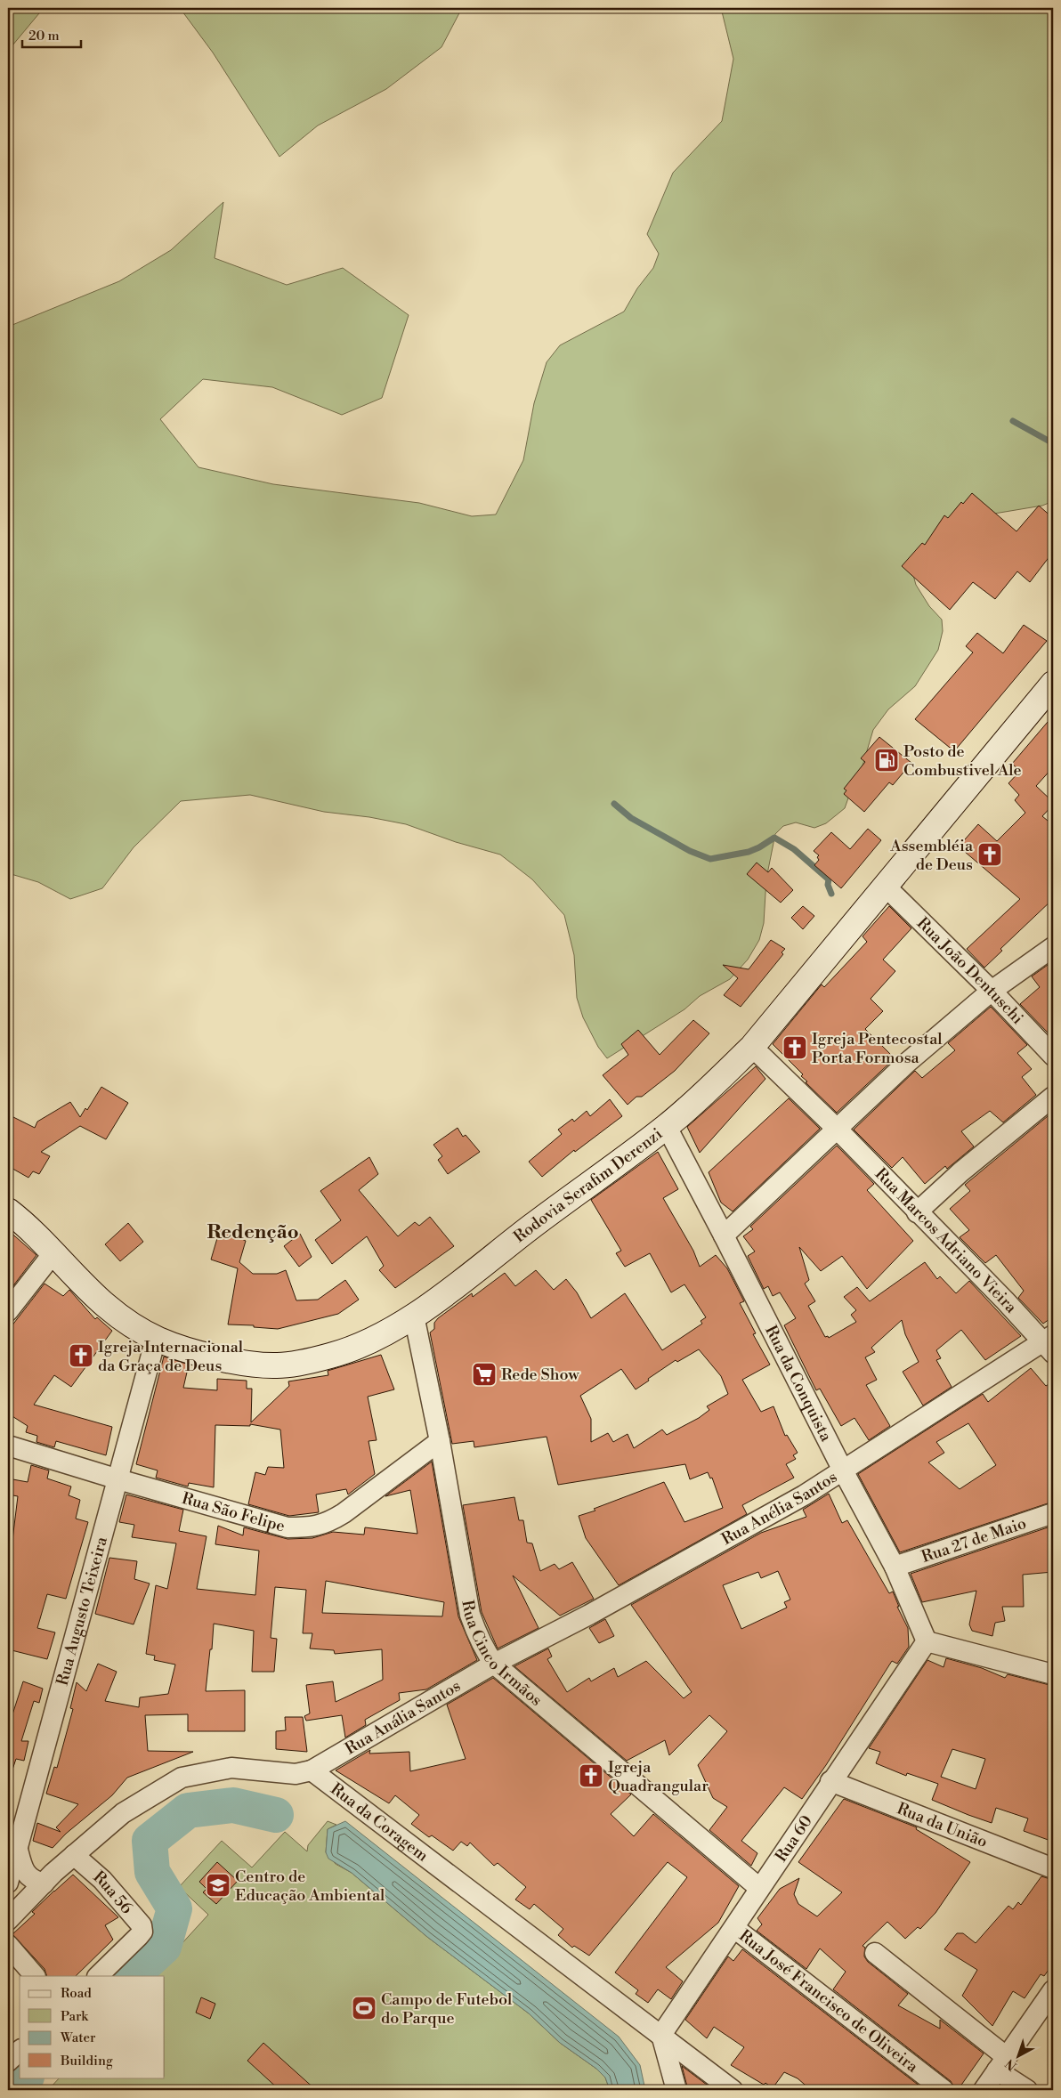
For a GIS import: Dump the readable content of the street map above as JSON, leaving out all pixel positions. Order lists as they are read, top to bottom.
{
  "streets": {
    "main road": ["Rodovia Serafim Derenzi"],
    "street": [
      "Rua João Dentuschi",
      "Rua Marcos Adriano Vieira",
      "Rua da Conquista",
      "Rua Anélia Santos",
      "Rua São Felipe",
      "Rua 27 de Maio",
      "Rua Augusto Teixeira",
      "Rua Cinco Irmãos",
      "Rua Anália Santos",
      "Rua da Coragem",
      "Rua da União",
      "Rua 60",
      "Rua 56",
      "Rua José Francisco de Oliveira"
    ]
  },
  "crossings": [
    ["Rua João Dentuschi", "Rodovia Serafim Derenzi"],
    ["Rodovia Serafim Derenzi", "Rua Marcos Adriano Vieira"],
    ["Rodovia Serafim Derenzi", "Rua da Conquista"],
    ["Rodovia Serafim Derenzi", "Rua Augusto Teixeira"],
    ["Rodovia Serafim Derenzi", "Rua Cinco Irmãos"],
    ["Rua Marcos Adriano Vieira", "Rua Anélia Santos"],
    ["Rua da Conquista", "Rua Anélia Santos"],
    ["Rua da Conquista", "Rua 27 de Maio"],
    ["Rua da Conquista", "Rua 60"],
    ["Rua Anélia Santos", "Rua Cinco Irmãos"],
    ["Rua Anélia Santos", "Rua Anália Santos"],
    ["Rua São Felipe", "Rua Augusto Teixeira"],
    ["Rua São Felipe", "Rua Cinco Irmãos"],
    ["Rua Cinco Irmãos", "Rua Anália Santos"],
    ["Rua Cinco Irmãos", "Rua 60"],
    ["Rua Anália Santos", "Rua da Coragem"],
    ["Rua da Coragem", "Rua 60"],
    ["Rua da União", "Rua 60"],
    ["Rua 60", "Rua José Francisco de Oliveira"]
  ],
  "districts": ["Redenção"],
  "places": {
    "fuel station": ["Posto de Combustivel Ale"],
    "church": [
      "Assembléia de Deus",
      "Igreja Pentecostal Porta Formosa",
      "Igreja Internacional da Graça de Deus",
      "Igreja Quadrangular"
    ],
    "supermarket": ["Rede Show"],
    "school or university": ["Centro de Educação Ambiental"],
    "sports": ["Campo de Futebol do Parque"]
  },
  "legend": [
    "Road",
    "Park",
    "Water",
    "Building"
  ],
  "scale_bar": "20 m",
  "north": "bottom left"
}
